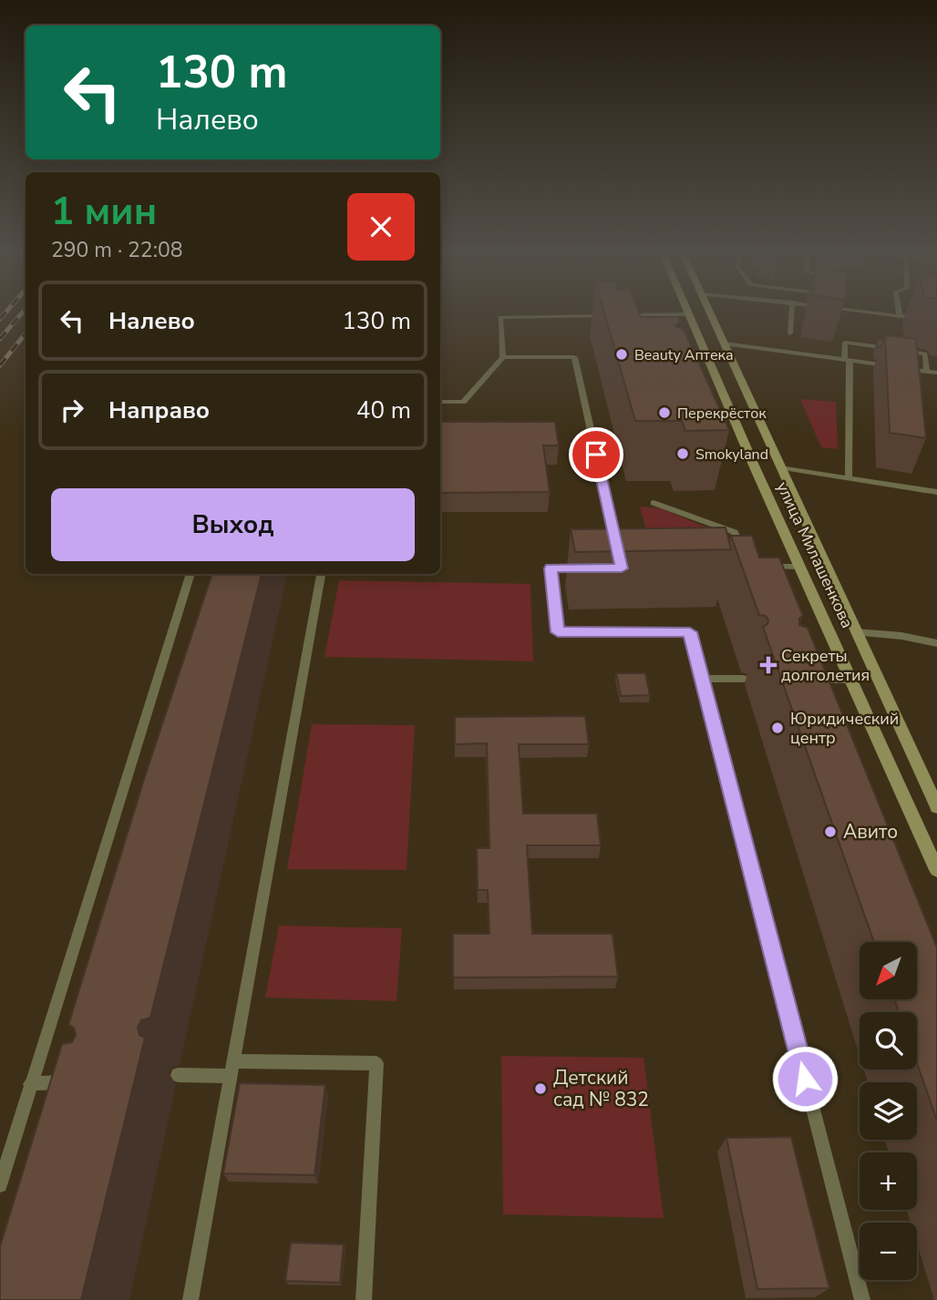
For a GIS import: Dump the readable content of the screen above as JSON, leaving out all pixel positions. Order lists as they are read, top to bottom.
{
  "streets": {
    "main road": ["улица Милашенкова"]
  },
  "places": {
    "other": [
      "Beauty Аптека",
      "Перекрёсток",
      "Smokyland",
      "Юридический центр",
      "Авито",
      "Детский сад № 832"
    ],
    "health": ["Секреты долголетия"]
  },
  "north": "bottom left",
  "page": {
    "turn": ["130 m", "Налево"],
    "heading": ["1 мин", "290 m · 22:08"],
    "list": [
      {
        "name": "Налево",
        "value": "130 m"
      },
      {
        "name": "Направо",
        "value": "40 m"
      }
    ],
    "buttons": "Выход",
    "map_buttons": ["+", "−"]
  }
}
